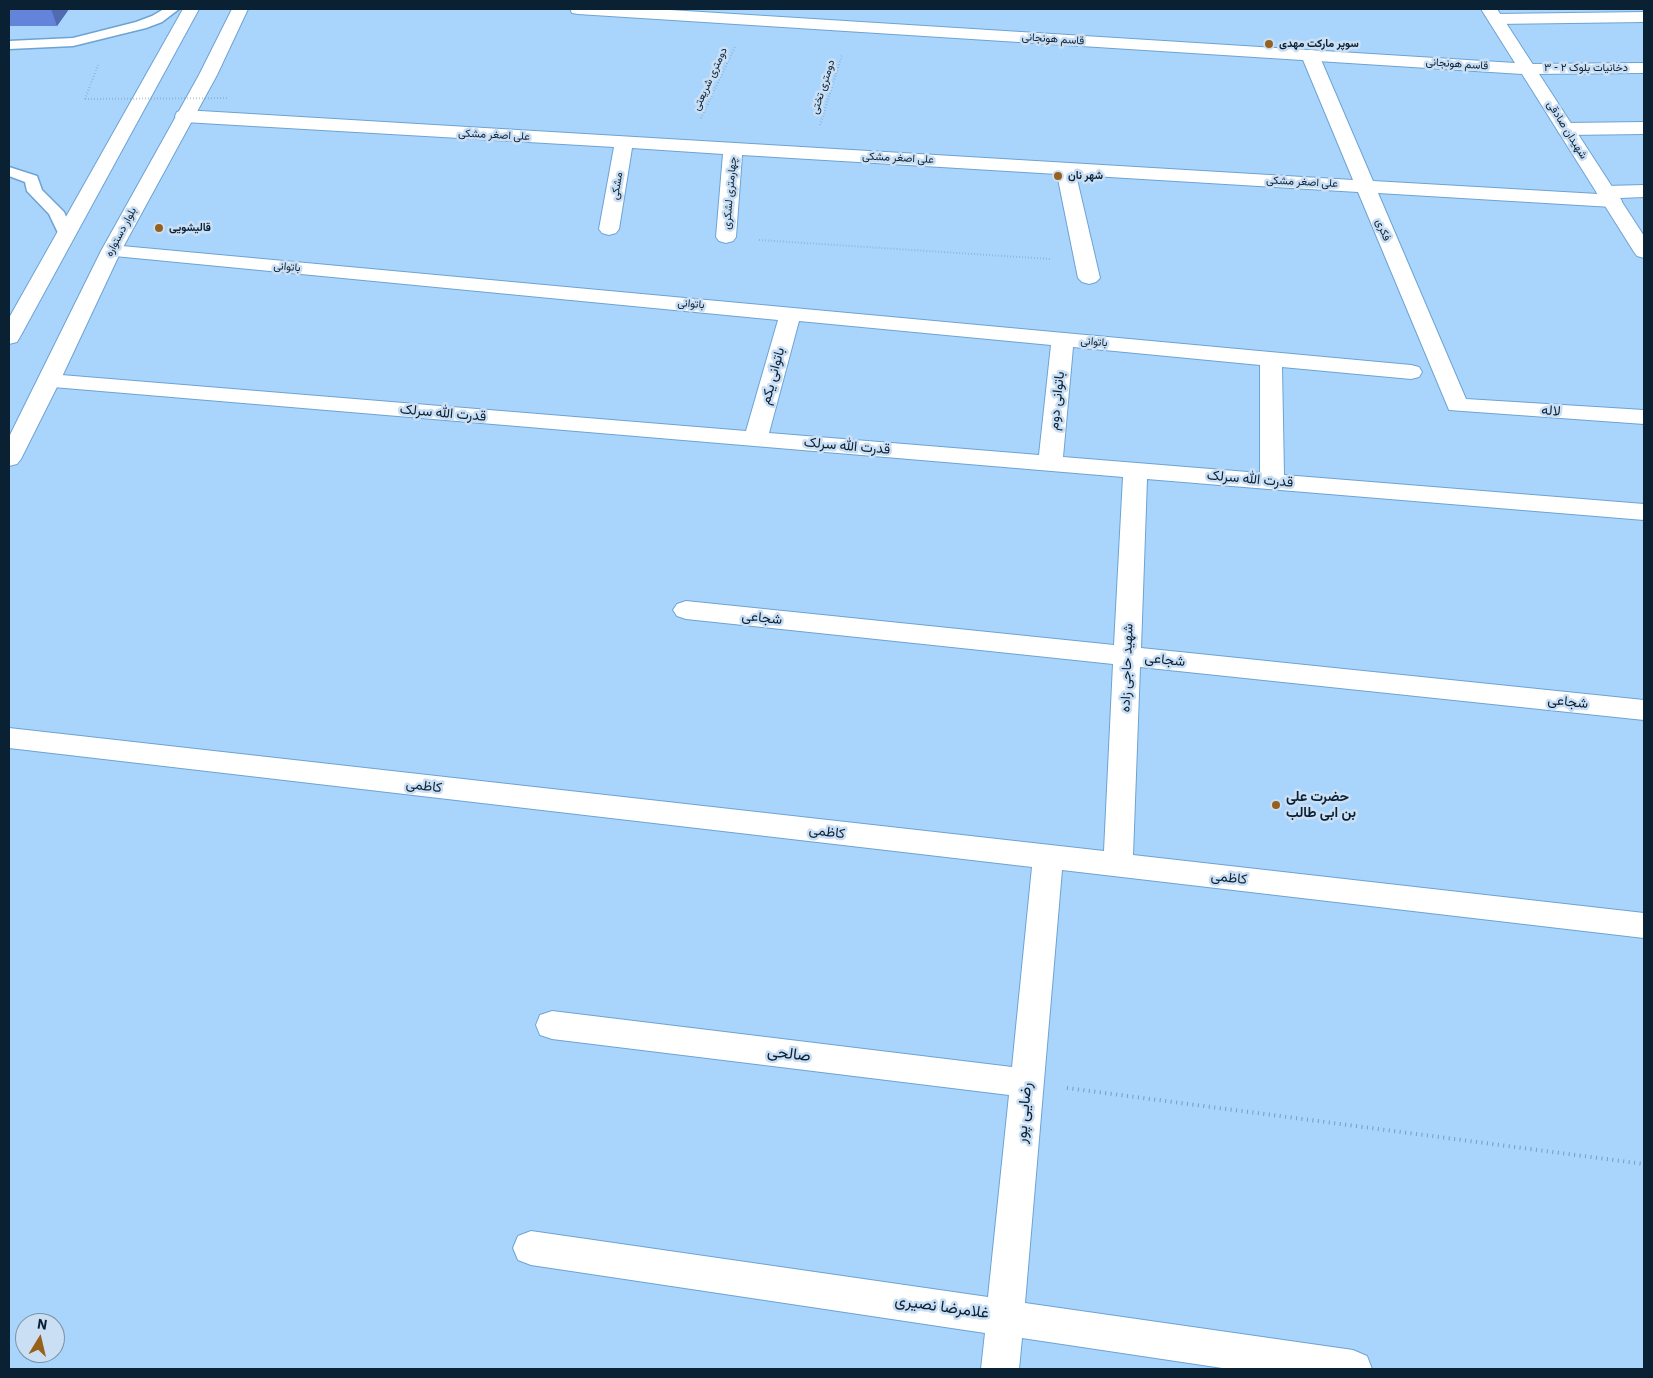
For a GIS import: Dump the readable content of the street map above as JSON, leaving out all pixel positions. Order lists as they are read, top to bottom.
{
  "streets": {
    "street": [
      "قاسم هونجانی",
      "دخانیات بلوک ۲ - ۳",
      "شهیدان صادقی",
      "علی اصغر مشکی",
      "مشکی",
      "چهارمتری لشکری",
      "فکری",
      "بلوار دستواره",
      "باتوانی",
      "باتوانی یکم",
      "باتوانی دوم",
      "لاله",
      "قدرت الله سرلک",
      "شجاعی",
      "شهید حاجی زاده",
      "کاظمی",
      "صالحی",
      "رضایی پور",
      "غلامرضا نصیری"
    ],
    "path": ["دومتری شریعتی", "دومتری تختی"]
  },
  "crossings": [
    ["قاسم هونجانی", "دخانیات بلوک ۲ - ۳"],
    ["قاسم هونجانی", "دومتری شریعتی"],
    ["قاسم هونجانی", "دومتری تختی"],
    ["قاسم هونجانی", "شهیدان صادقی"],
    ["قاسم هونجانی", "فکری"],
    ["دخانیات بلوک ۲ - ۳", "شهیدان صادقی"],
    ["دومتری شریعتی", "علی اصغر مشکی"],
    ["دومتری تختی", "علی اصغر مشکی"],
    ["شهیدان صادقی", "علی اصغر مشکی"],
    ["علی اصغر مشکی", "مشکی"],
    ["علی اصغر مشکی", "چهارمتری لشکری"],
    ["علی اصغر مشکی", "فکری"],
    ["علی اصغر مشکی", "بلوار دستواره"],
    ["فکری", "لاله"],
    ["بلوار دستواره", "باتوانی"],
    ["بلوار دستواره", "قدرت الله سرلک"],
    ["باتوانی", "باتوانی یکم"],
    ["باتوانی", "باتوانی دوم"],
    ["باتوانی یکم", "قدرت الله سرلک"],
    ["باتوانی دوم", "قدرت الله سرلک"],
    ["قدرت الله سرلک", "شهید حاجی زاده"],
    ["شجاعی", "شهید حاجی زاده"],
    ["شهید حاجی زاده", "کاظمی"],
    ["کاظمی", "رضایی پور"],
    ["صالحی", "رضایی پور"],
    ["رضایی پور", "غلامرضا نصیری"]
  ],
  "places": [
    "سوپر مارکت مهدی",
    "شهر نان",
    "قالیشویی",
    "حضرت علی بن ابی طالب"
  ],
  "north": "top"
}
